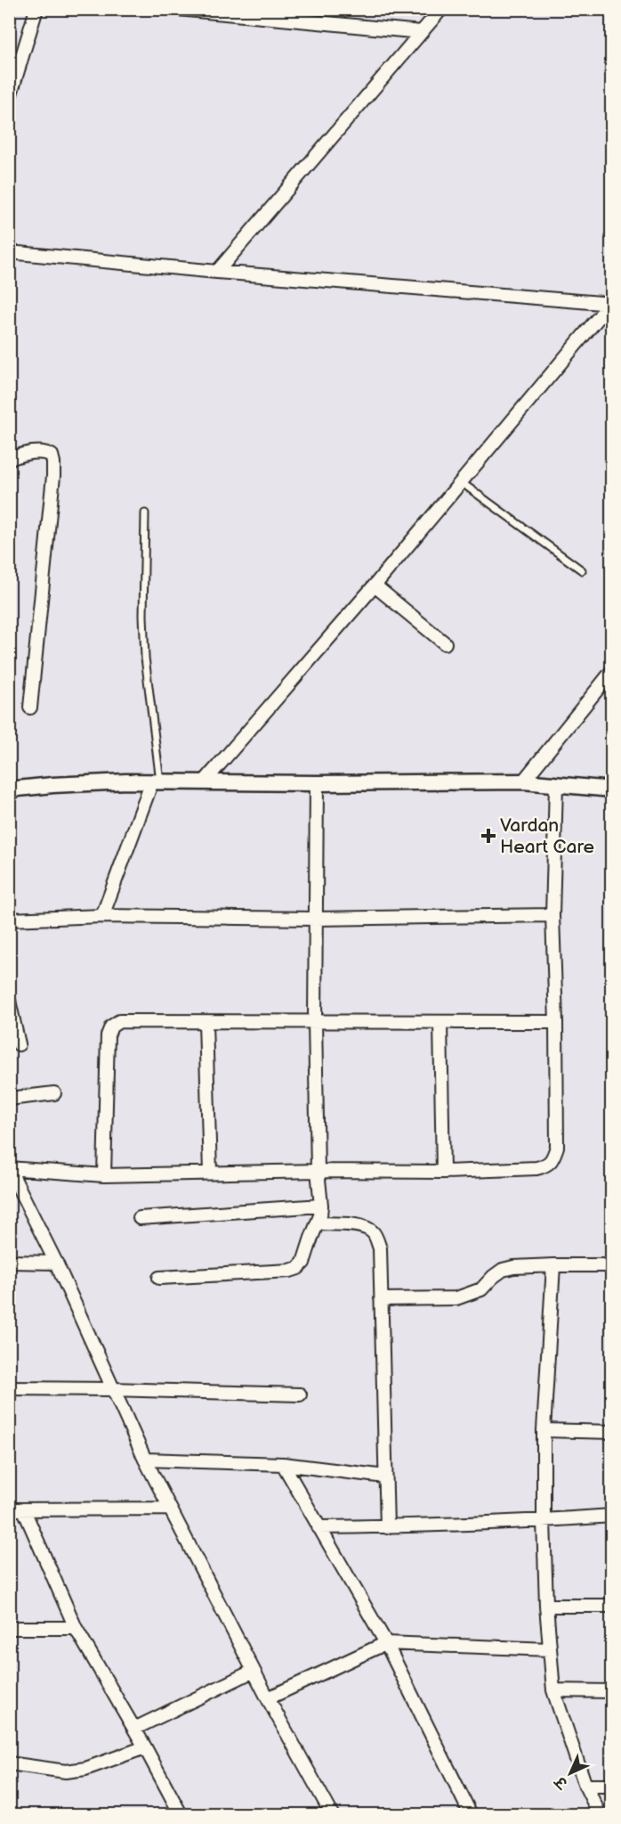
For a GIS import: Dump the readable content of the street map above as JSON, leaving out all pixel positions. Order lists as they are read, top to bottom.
{
  "places": {
    "health": ["Vardan Heart Care"]
  },
  "north": "bottom left"
}
